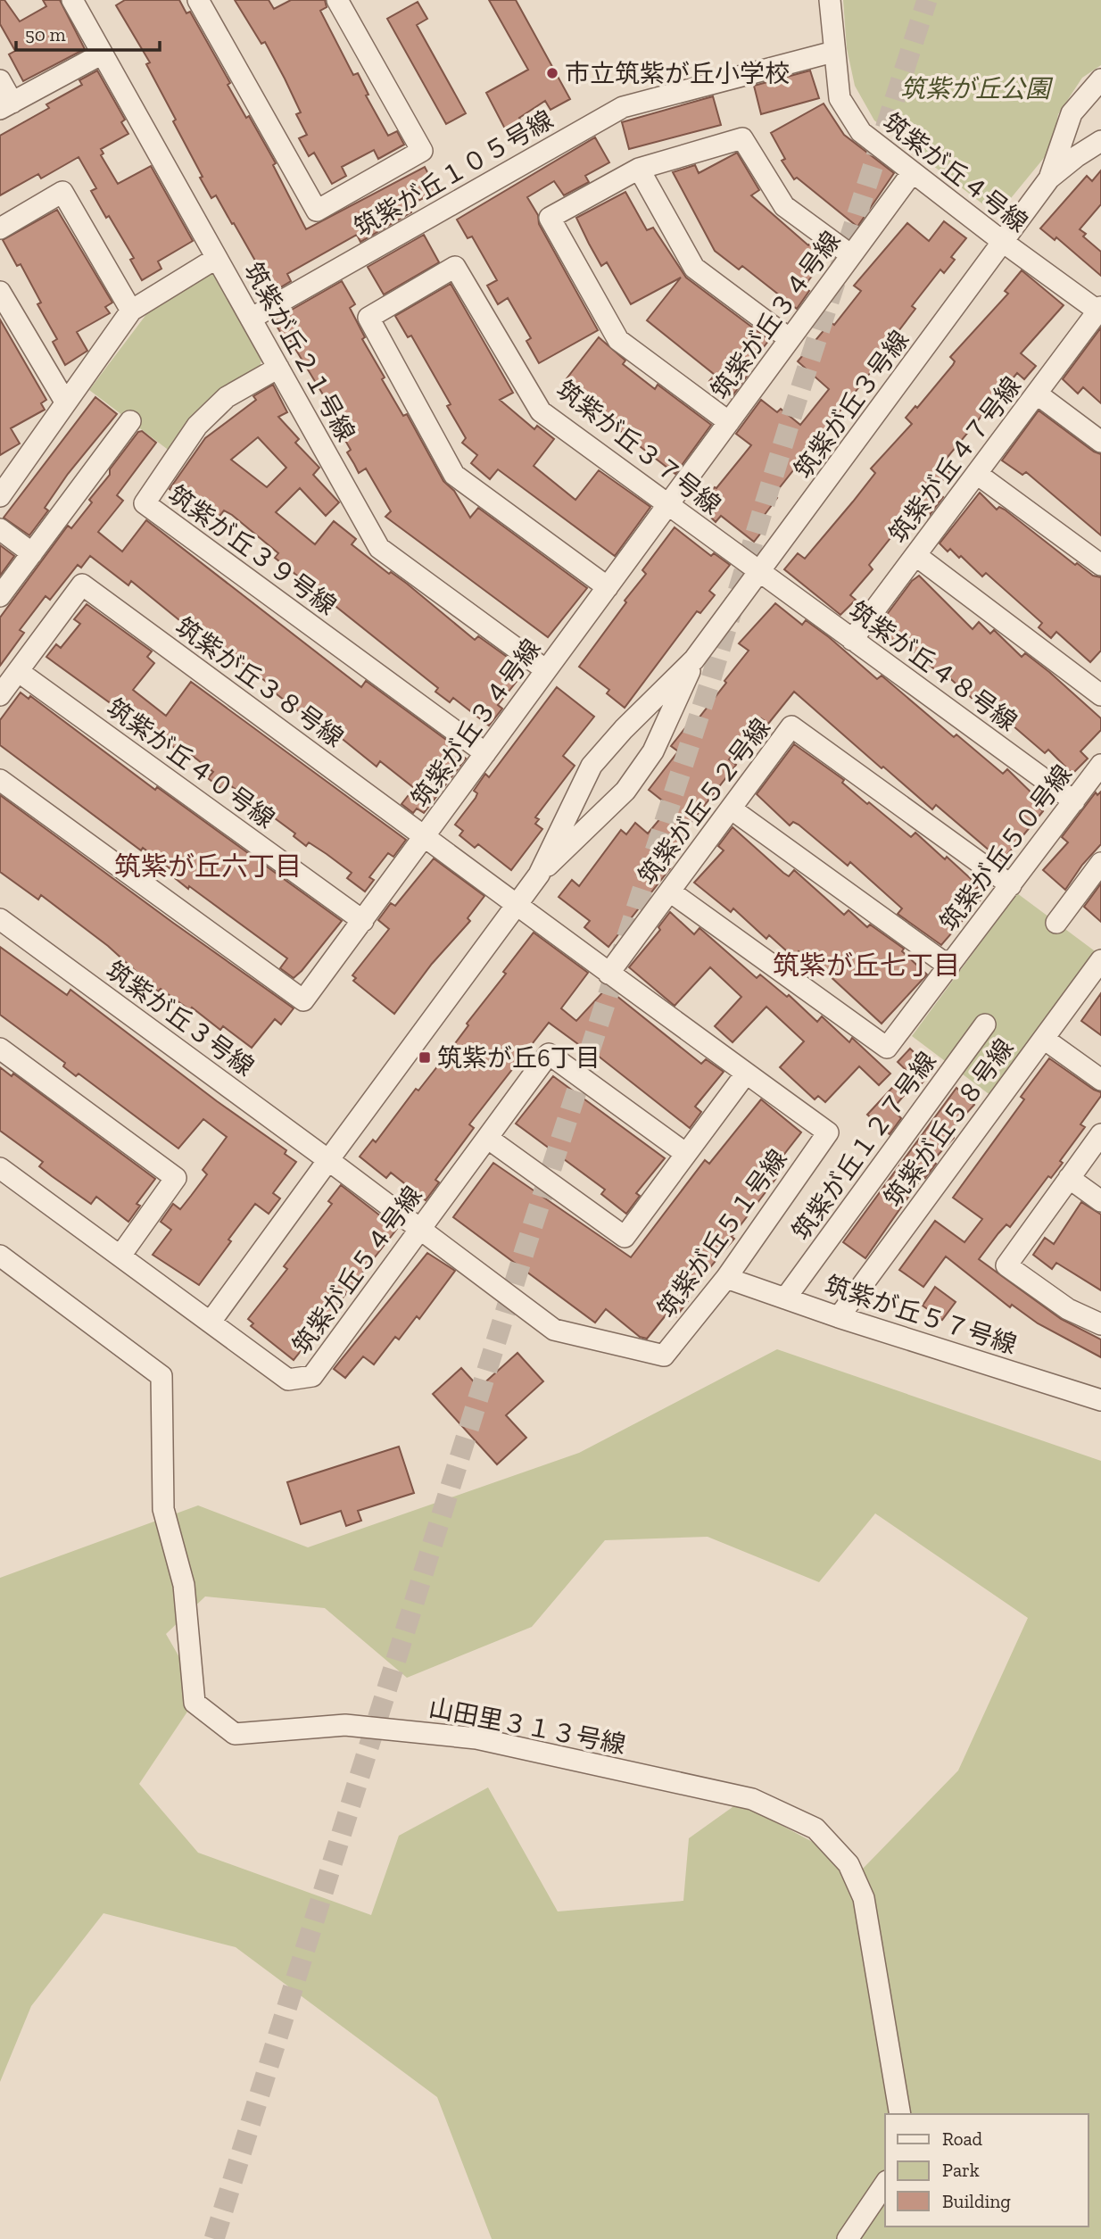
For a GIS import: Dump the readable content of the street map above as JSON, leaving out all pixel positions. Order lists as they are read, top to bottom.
{
  "streets": {
    "street": [
      "筑紫が丘４号線",
      "筑紫が丘１０５号線",
      "筑紫が丘３４号線",
      "筑紫が丘２１号線",
      "筑紫が丘３号線",
      "筑紫が丘３７号線",
      "筑紫が丘４７号線",
      "筑紫が丘３９号線",
      "筑紫が丘４８号線",
      "筑紫が丘３８号線",
      "筑紫が丘４０号線",
      "筑紫が丘５２号線",
      "筑紫が丘５０号線",
      "筑紫が丘５８号線",
      "筑紫が丘１２７号線",
      "筑紫が丘５１号線",
      "筑紫が丘５４号線",
      "筑紫が丘５７号線",
      "山田里３１３号線"
    ]
  },
  "crossings": [
    ["筑紫が丘４号線", "筑紫が丘１０５号線"],
    ["筑紫が丘４号線", "筑紫が丘３４号線"],
    ["筑紫が丘４号線", "筑紫が丘３号線"],
    ["筑紫が丘４号線", "筑紫が丘４７号線"],
    ["筑紫が丘１０５号線", "筑紫が丘２１号線"],
    ["筑紫が丘３４号線", "筑紫が丘２１号線"],
    ["筑紫が丘３４号線", "筑紫が丘３７号線"],
    ["筑紫が丘３４号線", "筑紫が丘３９号線"],
    ["筑紫が丘３４号線", "筑紫が丘３８号線"],
    ["筑紫が丘３４号線", "筑紫が丘４０号線"],
    ["筑紫が丘２１号線", "筑紫が丘３９号線"],
    ["筑紫が丘３号線", "筑紫が丘３７号線"],
    ["筑紫が丘３号線", "筑紫が丘４８号線"],
    ["筑紫が丘３号線", "筑紫が丘３８号線"],
    ["筑紫が丘３号線", "筑紫が丘５１号線"],
    ["筑紫が丘３号線", "筑紫が丘５４号線"],
    ["筑紫が丘３７号線", "筑紫が丘４８号線"],
    ["筑紫が丘４７号線", "筑紫が丘４８号線"],
    ["筑紫が丘４８号線", "筑紫が丘５０号線"],
    ["筑紫が丘３８号線", "筑紫が丘４０号線"],
    ["筑紫が丘３８号線", "筑紫が丘５１号線"],
    ["筑紫が丘５２号線", "筑紫が丘５０号線"],
    ["筑紫が丘５２号線", "筑紫が丘５１号線"],
    ["筑紫が丘５８号線", "筑紫が丘５７号線"],
    ["筑紫が丘１２７号線", "筑紫が丘５７号線"],
    ["筑紫が丘５１号線", "筑紫が丘５４号線"],
    ["筑紫が丘５１号線", "筑紫が丘５７号線"]
  ],
  "districts": ["筑紫が丘六丁目", "筑紫が丘七丁目"],
  "parks": ["筑紫が丘公園"],
  "places": {
    "other": ["市立筑紫が丘小学校"],
    "transit": ["筑紫が丘6丁目"]
  },
  "legend": ["Road", "Park", "Building"],
  "scale_bar": "50 m"
}
